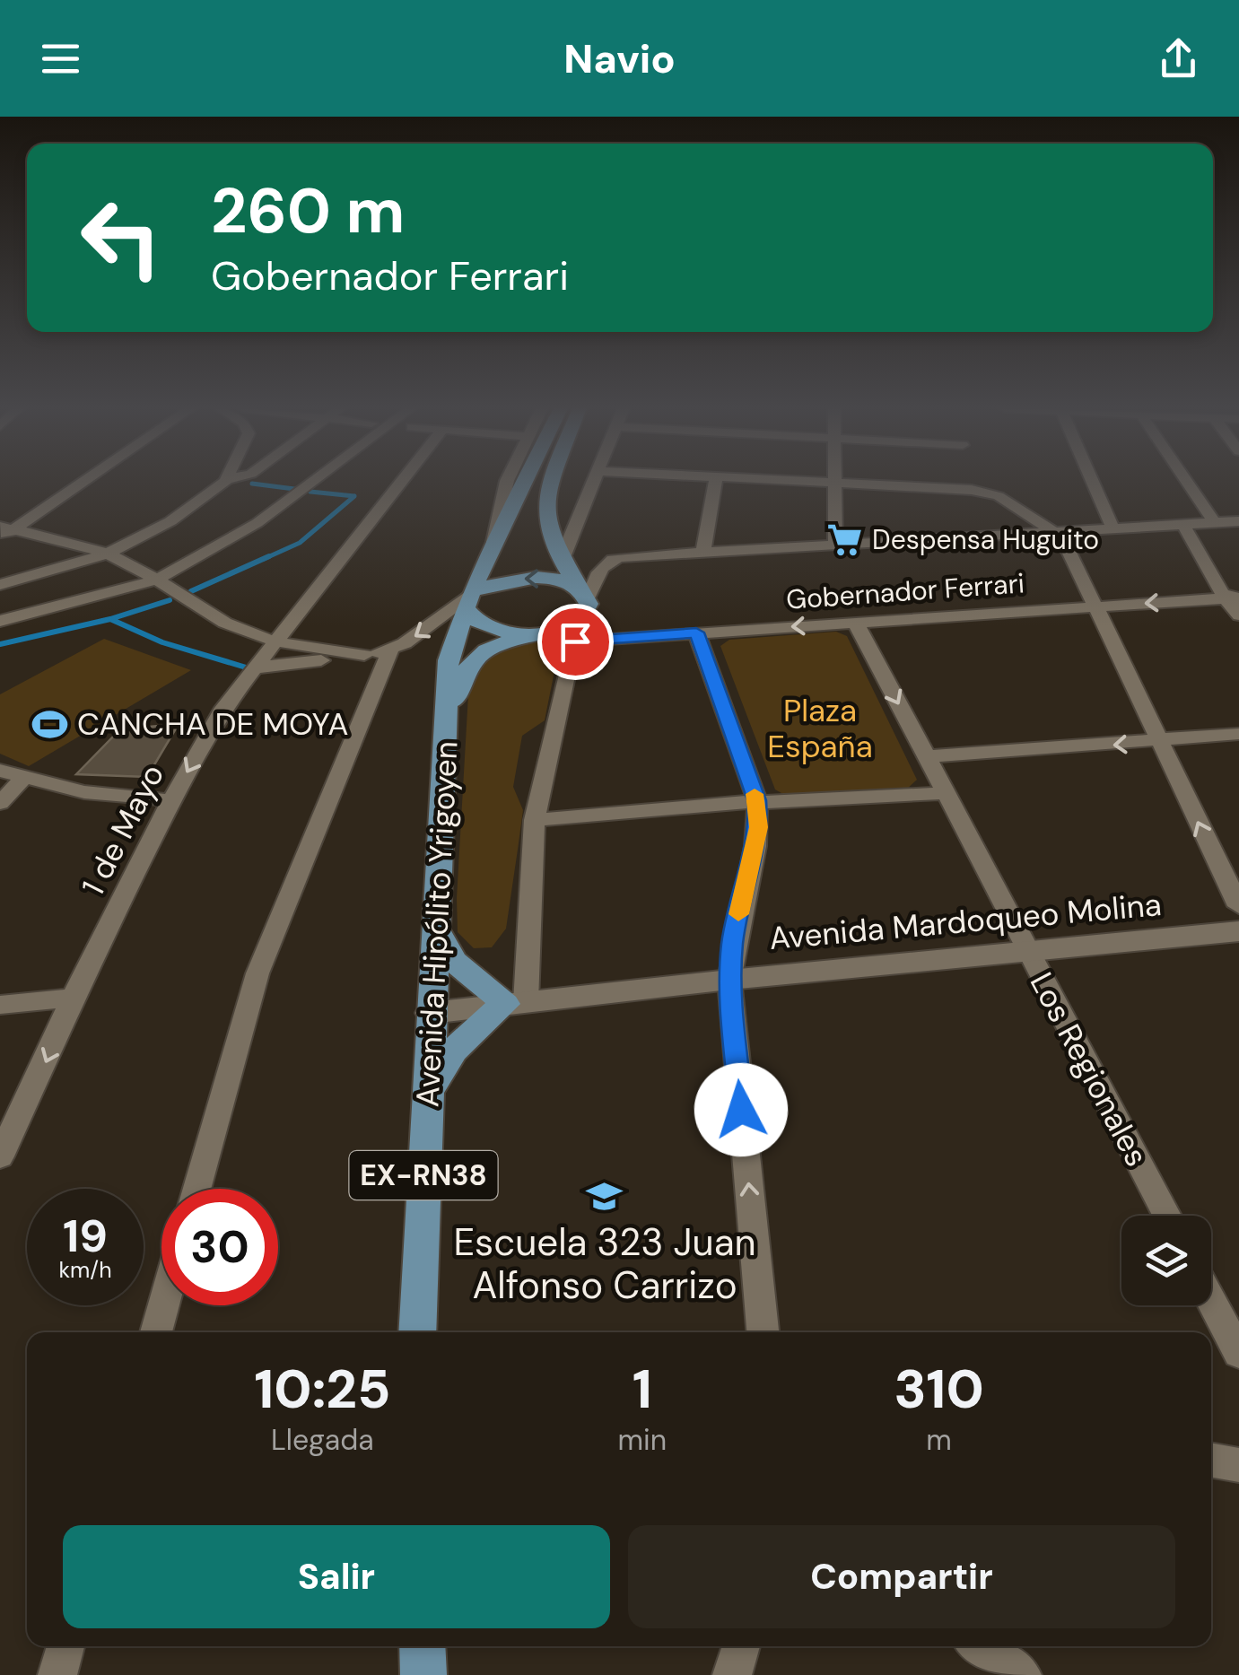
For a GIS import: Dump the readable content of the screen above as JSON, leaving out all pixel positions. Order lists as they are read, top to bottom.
{
  "streets": {
    "main road": ["Avenida Hipólito Yrigoyen", "EX-RN38"],
    "street": [
      "Gobernador Ferrari",
      "1 de Mayo",
      "Avenida Mardoqueo Molina",
      "Los Regionales"
    ]
  },
  "crossings": [
    ["Gobernador Ferrari", "Los Regionales"],
    ["Gobernador Ferrari", "EX-RN38"],
    ["Avenida Mardoqueo Molina", "Avenida Hipólito Yrigoyen"],
    ["Avenida Mardoqueo Molina", "Los Regionales"],
    ["Avenida Hipólito Yrigoyen", "EX-RN38"]
  ],
  "parks": ["Plaza España"],
  "places": {
    "supermarket": ["Despensa Huguito"],
    "sports": ["CANCHA DE MOYA"],
    "school or university": ["Escuela 323 Juan Alfonso Carrizo"]
  },
  "page": {
    "header": "Navio",
    "turn": ["260 m", "Gobernador Ferrari"],
    "speed": "19 km/h",
    "limit": "30",
    "eta": [
      "10:25",
      "Llegada",
      "1",
      "min",
      "310",
      "m"
    ],
    "buttons": ["Salir", "Compartir"]
  }
}
